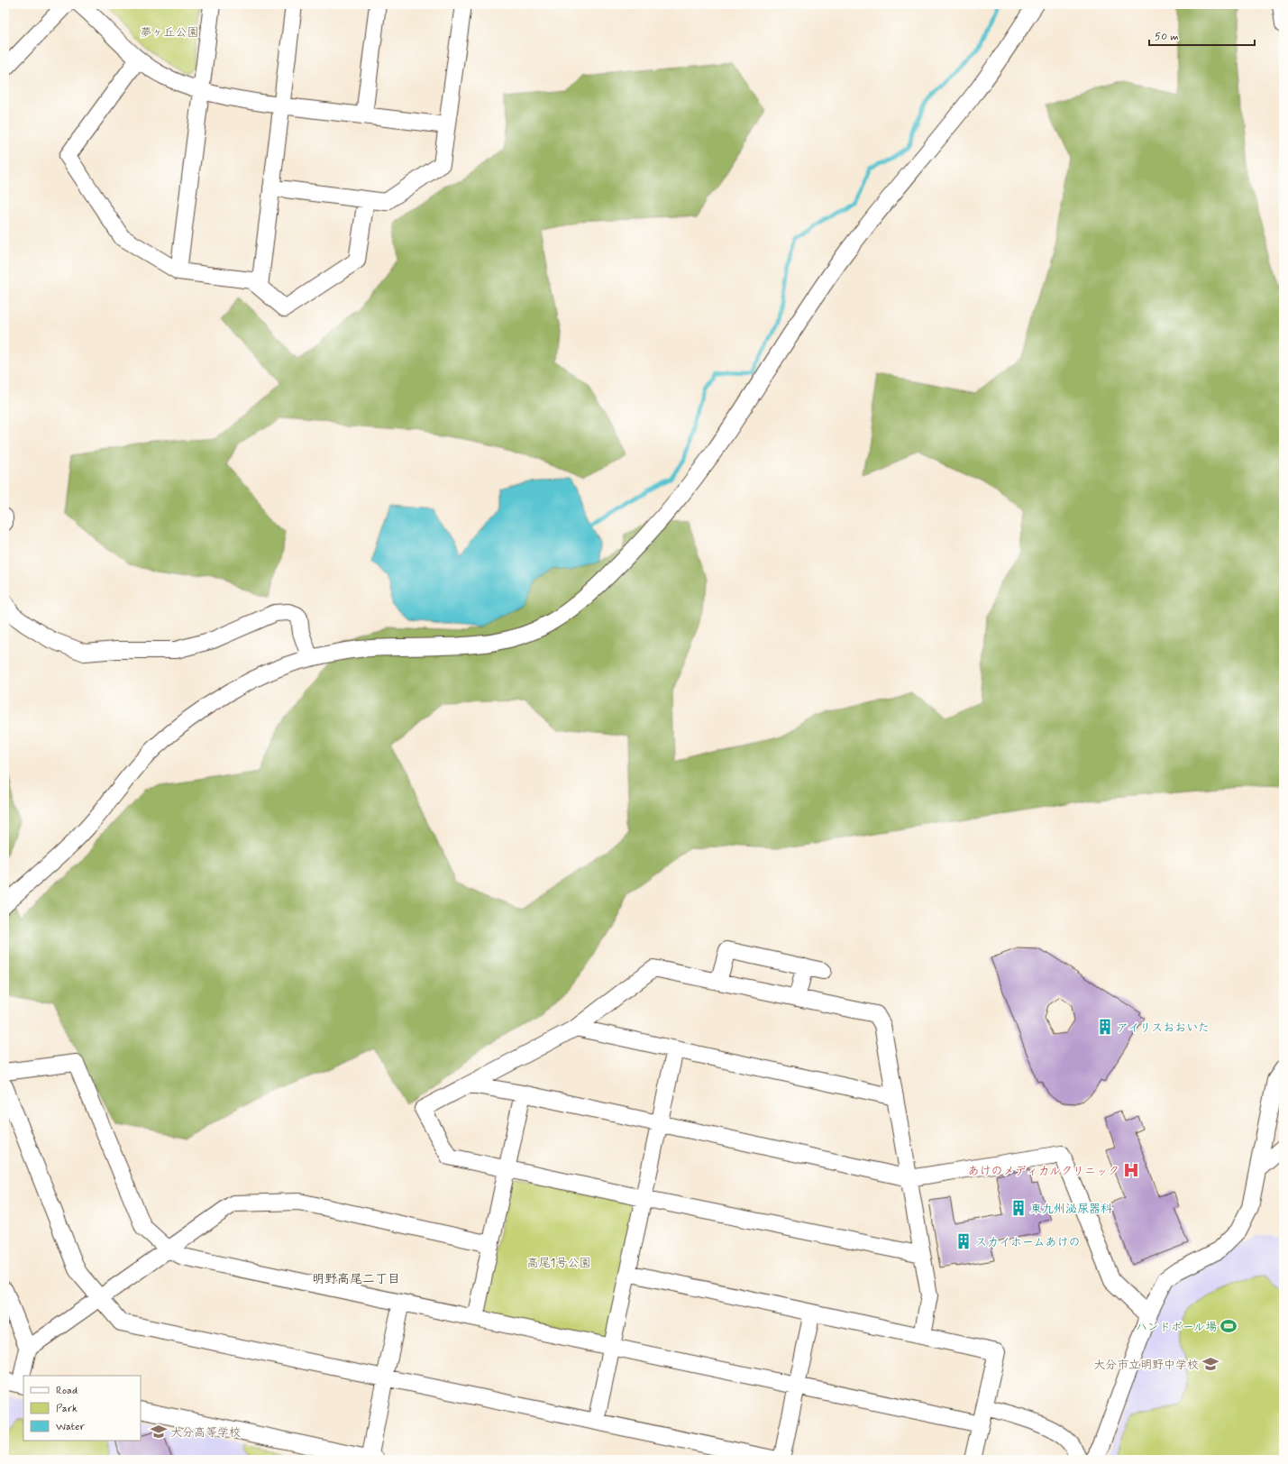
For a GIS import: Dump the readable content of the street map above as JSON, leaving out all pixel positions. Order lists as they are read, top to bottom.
{
  "districts": ["明野高尾二丁目"],
  "parks": ["夢ヶ丘公園", "高尾1号公園"],
  "places": {
    "building": ["アイリスおおいた", "東九州泌尿器科", "スカイホームあけの"],
    "hospital": ["あけのメディカルクリニック"],
    "sports": ["ハンドボール場"],
    "school or university": ["大分市立明野中学校", "大分高等学校"]
  },
  "legend": ["Road", "Park", "Water"],
  "scale_bar": "50 m"
}
